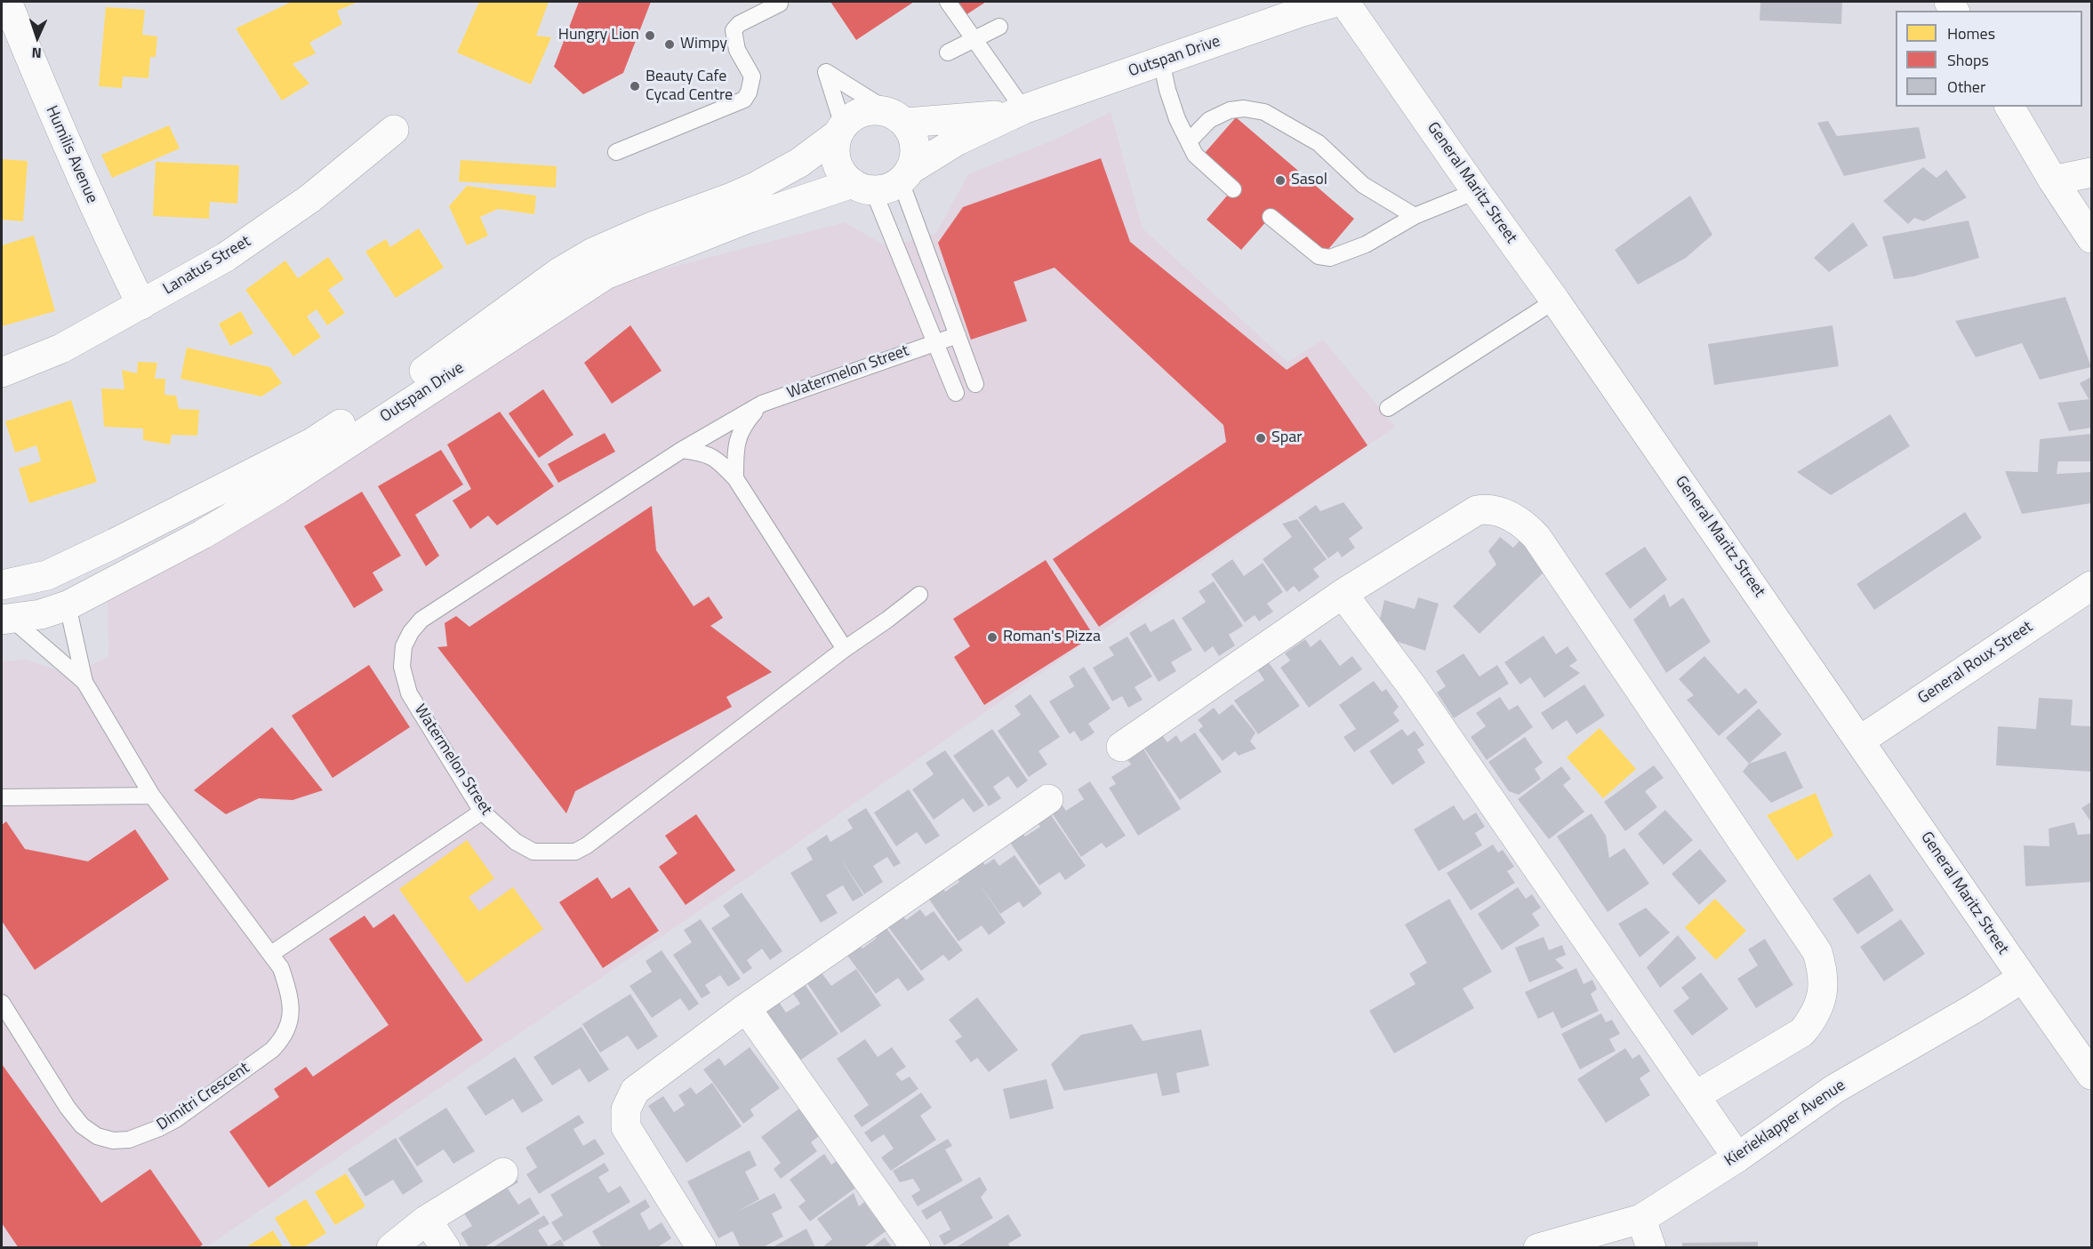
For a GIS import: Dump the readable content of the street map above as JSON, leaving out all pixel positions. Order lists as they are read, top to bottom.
{
  "streets": {
    "street": [
      "Outspan Drive",
      "Humilis Avenue",
      "General Maritz Street",
      "Lanatus Street",
      "General Roux Street",
      "Kierieklapper Avenue"
    ],
    "lane": ["Watermelon Street", "Dimitri Crescent"]
  },
  "crossings": [
    ["Outspan Drive", "Dimitri Crescent"],
    ["Humilis Avenue", "Lanatus Street"],
    ["General Maritz Street", "General Roux Street"],
    ["General Maritz Street", "Kierieklapper Avenue"]
  ],
  "places": [
    "Hungry Lion",
    "Wimpy",
    "Beauty Cafe Cycad Centre",
    "Sasol",
    "Spar",
    "Roman's Pizza"
  ],
  "legend": ["Homes", "Shops", "Other"],
  "north": "bottom"
}
